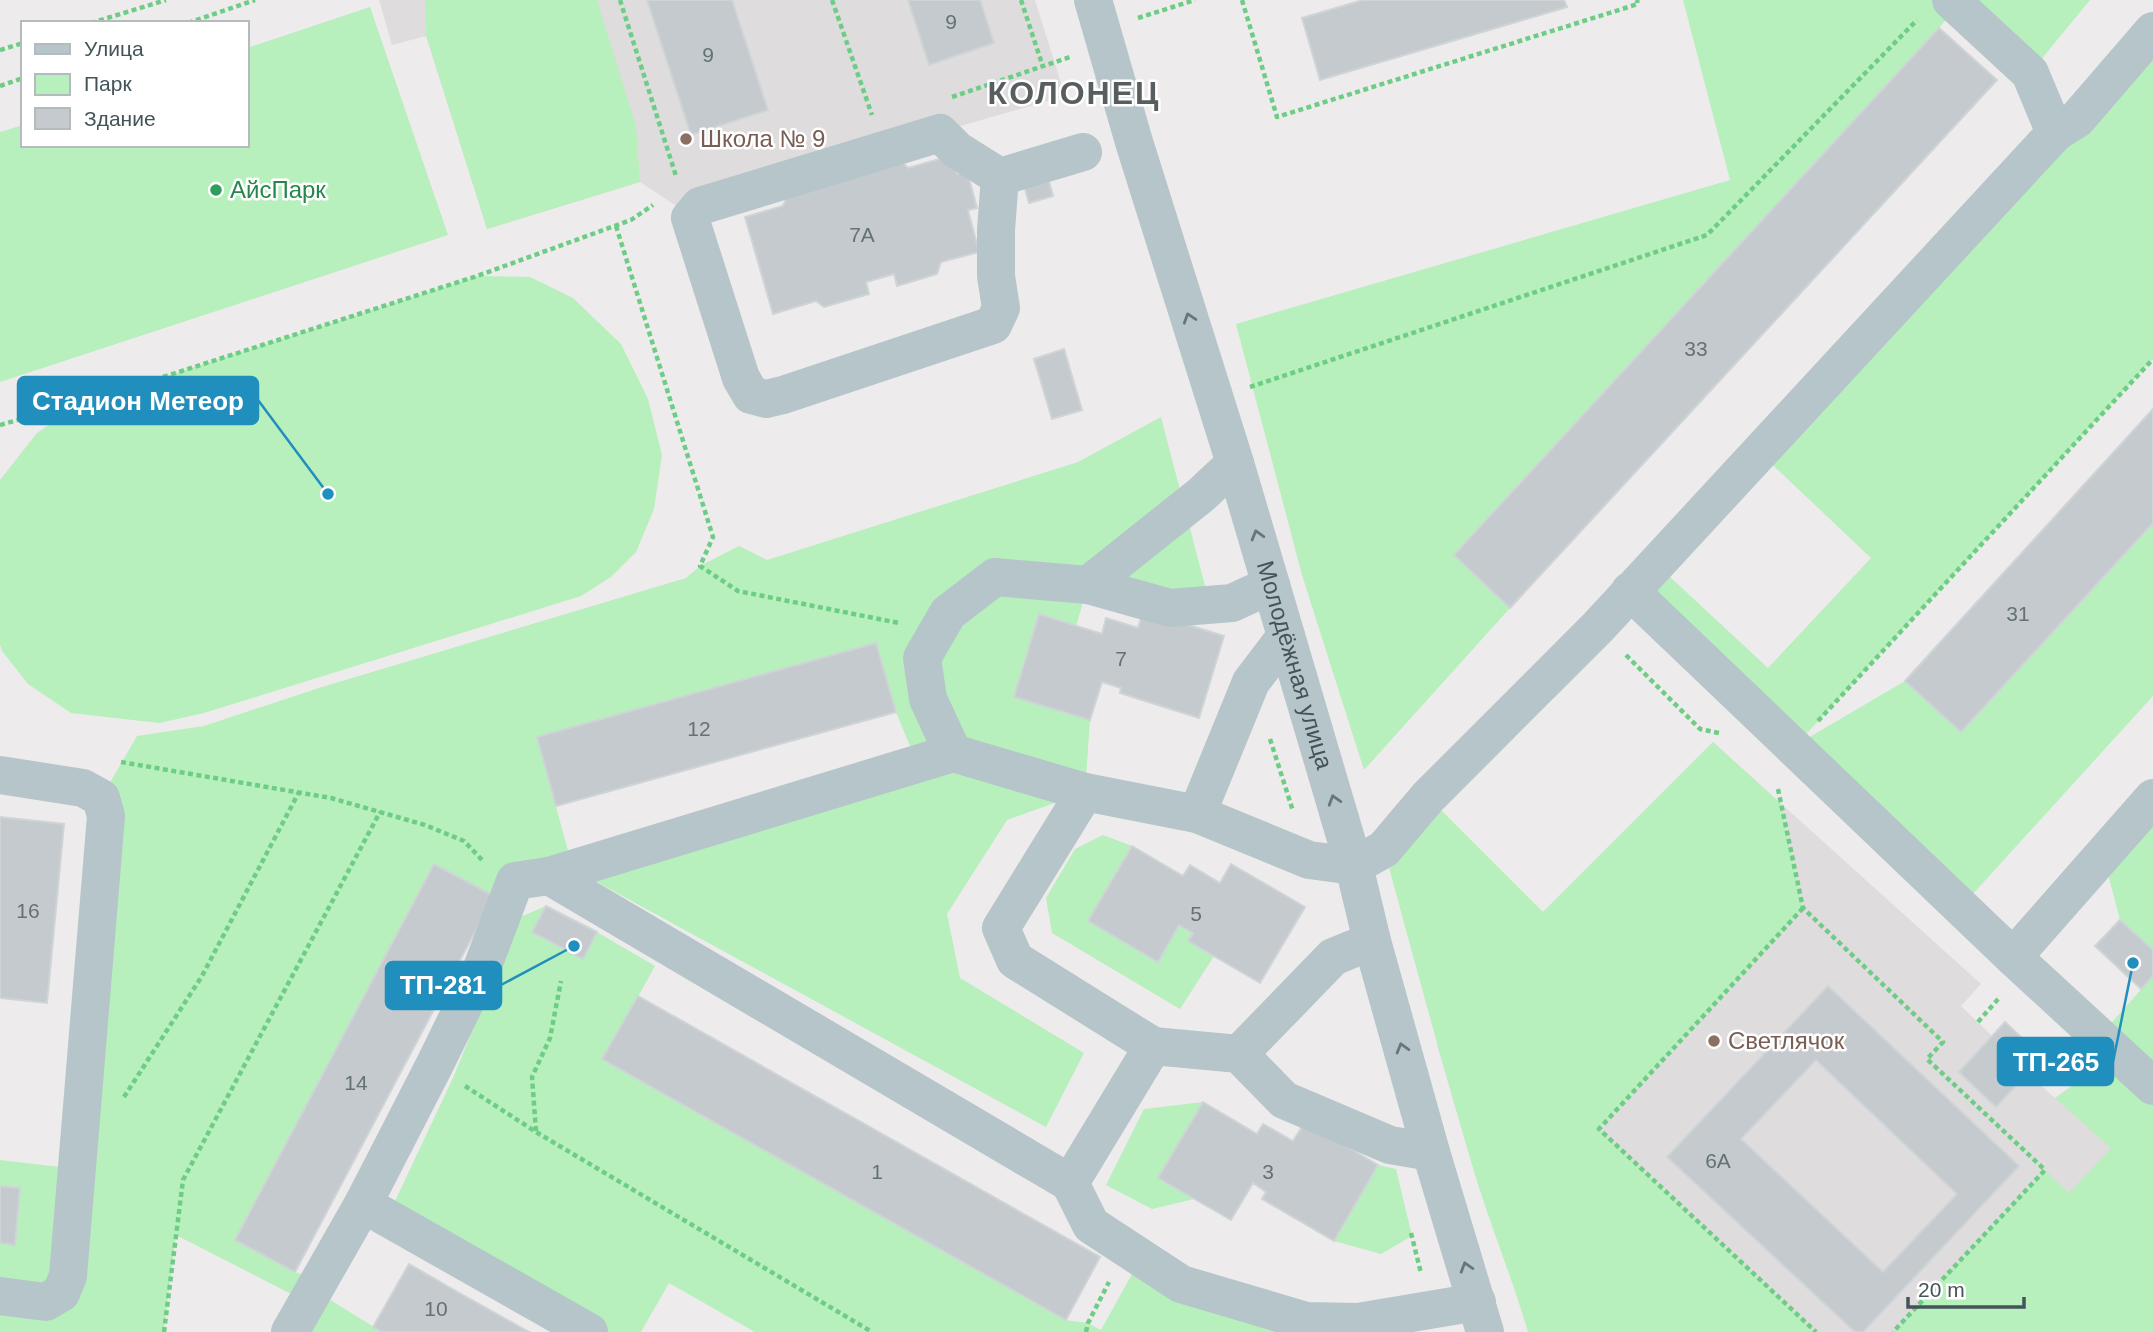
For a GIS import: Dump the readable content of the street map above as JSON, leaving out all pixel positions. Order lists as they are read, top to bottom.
{
  "streets": {
    "street": ["Молодёжная улица"]
  },
  "one_way": ["Молодёжная улица"],
  "districts": ["КОЛОНЕЦ"],
  "places": [
    "Школа № 9",
    "АйсПарк",
    "Стадион Метеор",
    "ТП-281",
    "ТП-265",
    "Светлячок"
  ],
  "house_numbers": [
    "9",
    "9",
    "7А",
    "33",
    "31",
    "7",
    "12",
    "16",
    "5",
    "14",
    "6А",
    "1",
    "3",
    "10"
  ],
  "legend": ["Улица", "Парк", "Здание"],
  "scale_bar": "20 m"
}
